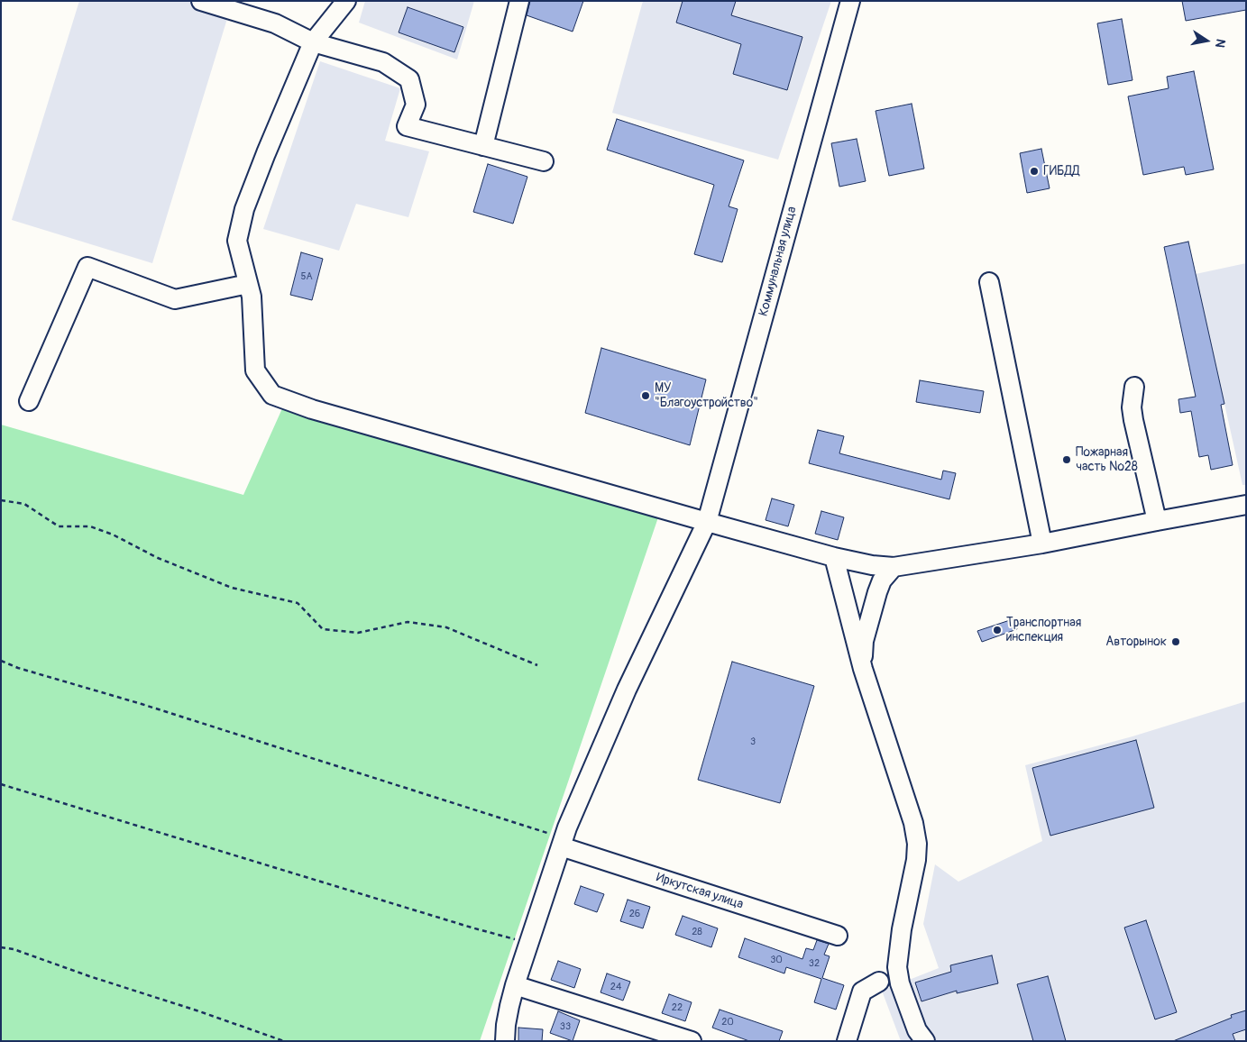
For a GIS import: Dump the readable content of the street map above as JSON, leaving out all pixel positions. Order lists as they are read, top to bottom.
{
  "streets": {
    "street": ["Коммунальная улица", "Иркутская улица"]
  },
  "crossings": [
    ["Коммунальная улица", "Иркутская улица"]
  ],
  "places": [
    "ГИБДД",
    "МУ \"Благоустройство\"",
    "Пожарная часть №28",
    "Транспортная инспекция",
    "Авторынок"
  ],
  "house_numbers": [
    "5А",
    "3",
    "26",
    "28",
    "30",
    "32",
    "24",
    "22",
    "20",
    "33"
  ],
  "north": "right"
}
